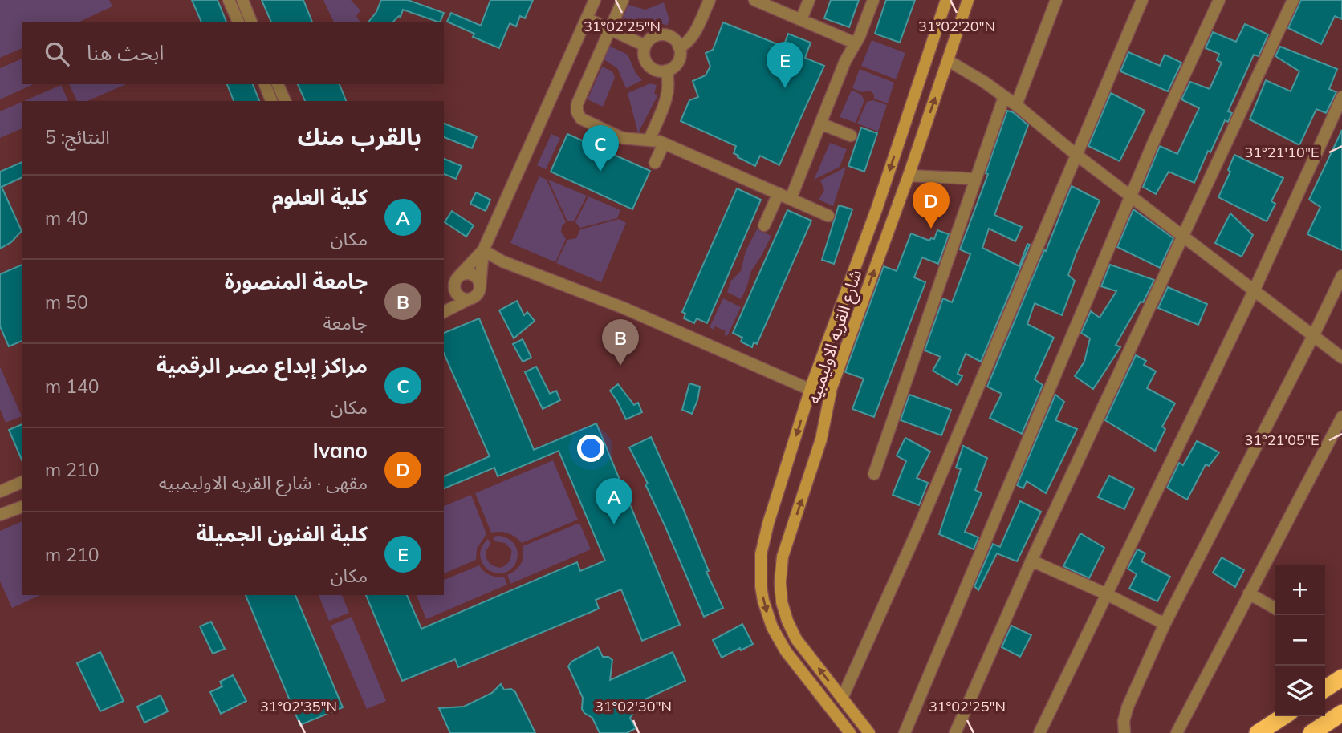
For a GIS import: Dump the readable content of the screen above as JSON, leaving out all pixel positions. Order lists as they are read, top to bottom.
{
  "streets": {
    "main road": ["شارع القريه الاوليمبيه"]
  },
  "page": {
    "search": "ابحث هنا",
    "pins": [
      "E",
      "C",
      "D",
      "B",
      "A"
    ],
    "heading": ["بالقرب منك", "النتائج: 5"],
    "list": [
      {
        "mark": "A",
        "name": "كلية العلوم",
        "note": "مكان",
        "value": "40 m"
      },
      {
        "mark": "B",
        "name": "جامعة المنصورة",
        "note": "جامعة",
        "value": "50 m"
      },
      {
        "mark": "C",
        "name": "مراكز إبداع مصر الرقمية",
        "note": "مكان",
        "value": "140 m"
      },
      {
        "mark": "D",
        "name": "Ivano",
        "note": "مقهى · شارع القريه الاوليمبيه",
        "value": "210 m"
      },
      {
        "mark": "E",
        "name": "كلية الفنون الجميلة",
        "note": "مكان",
        "value": "210 m"
      }
    ],
    "map_buttons": ["+", "−"]
  },
  "coordinates": [
    "31°02'25\"N",
    "31°02'20\"N",
    "31°21'10\"E",
    "31°21'05\"E",
    "31°02'35\"N",
    "31°02'30\"N"
  ]
}
